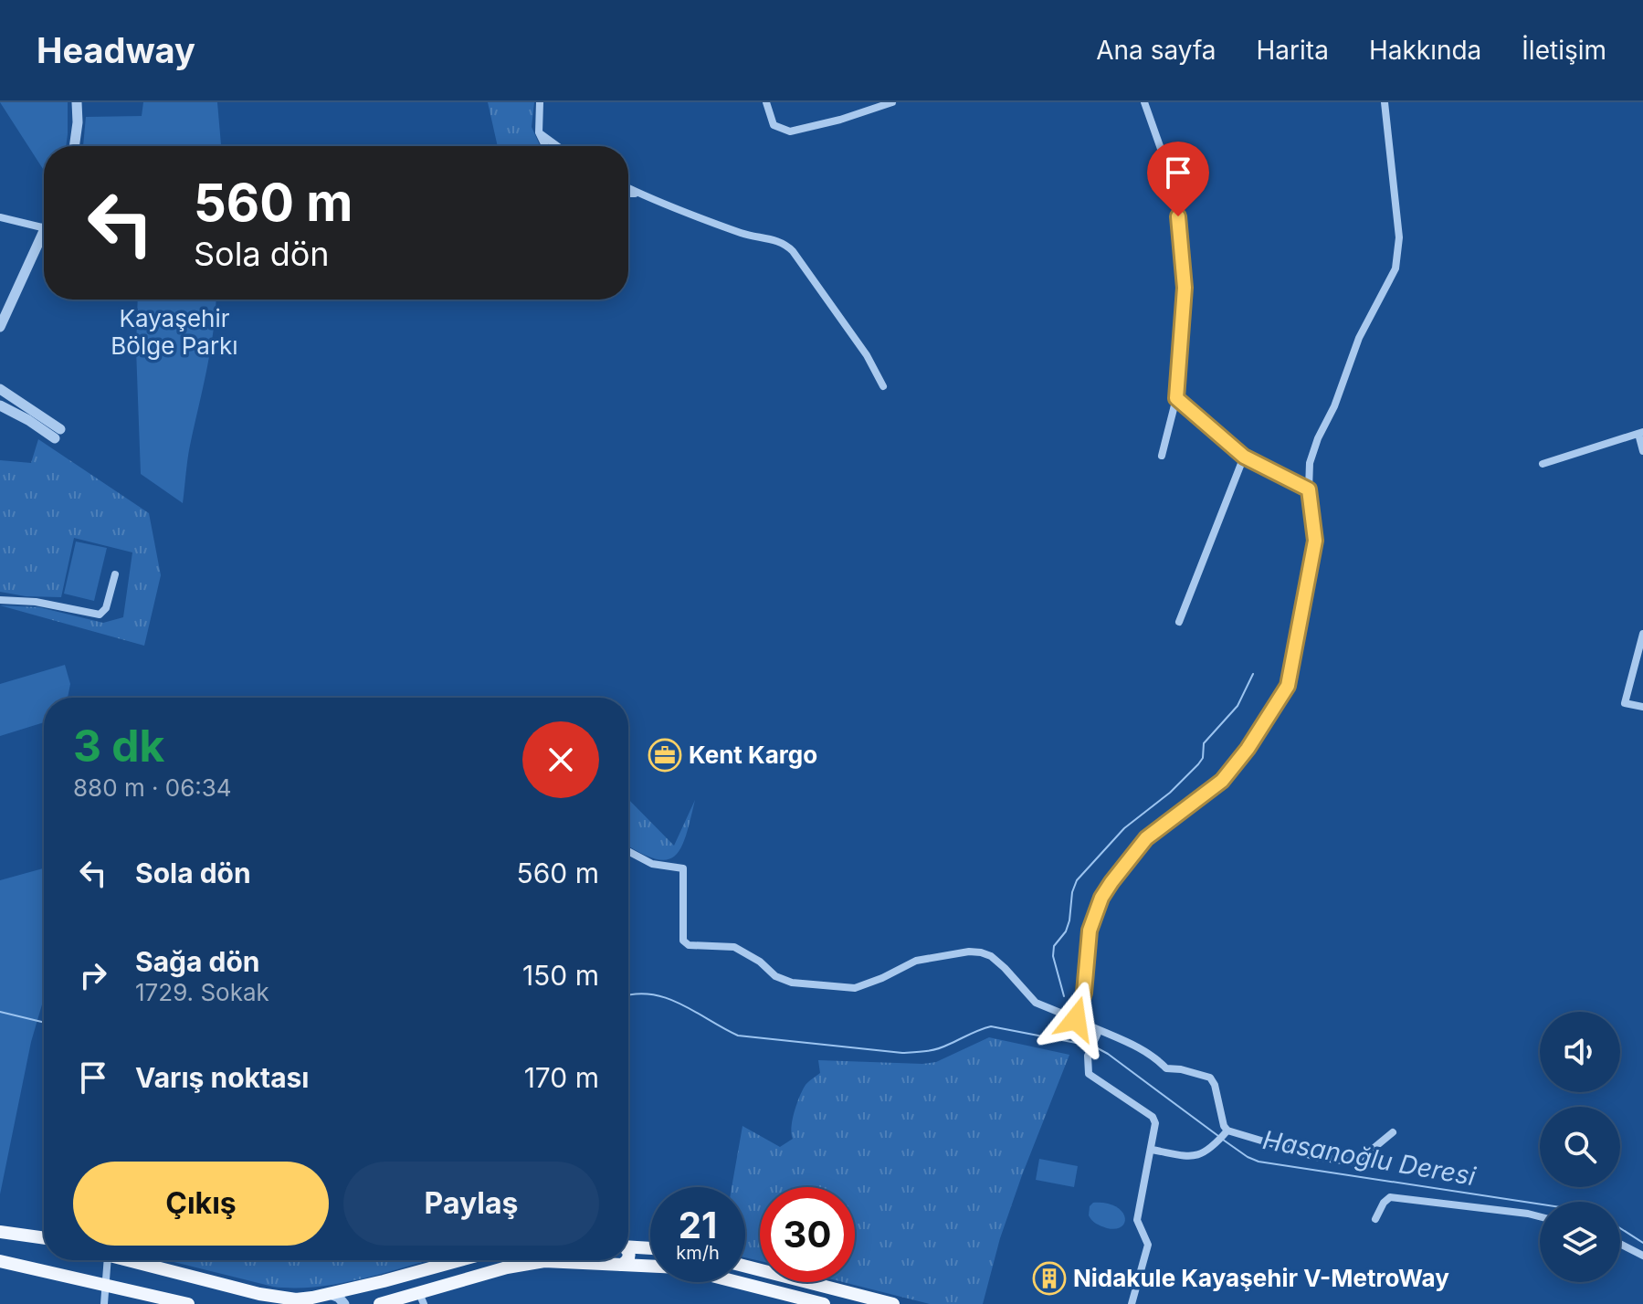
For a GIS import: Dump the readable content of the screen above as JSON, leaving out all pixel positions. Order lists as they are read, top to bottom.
{
  "water": ["Hasanoğlu Deresi"],
  "parks": ["Kayaşehir Bölge Parkı"],
  "places": {
    "office": ["Kent Kargo"],
    "building": ["Nidakule Kayaşehir V-MetroWay"]
  },
  "page": {
    "header": "Headway",
    "nav": [
      "Ana sayfa",
      "Harita",
      "Hakkında",
      "İletişim"
    ],
    "turn": ["560 m", "Sola dön"],
    "heading": ["3 dk", "880 m · 06:34"],
    "list": [
      {
        "name": "Sola dön",
        "value": "560 m"
      },
      {
        "name": "Sağa dön",
        "note": "1729. Sokak",
        "value": "150 m"
      },
      {
        "name": "Varış noktası",
        "value": "170 m"
      }
    ],
    "buttons": ["Çıkış", "Paylaş"],
    "speed": "21 km/h",
    "limit": "30"
  }
}
